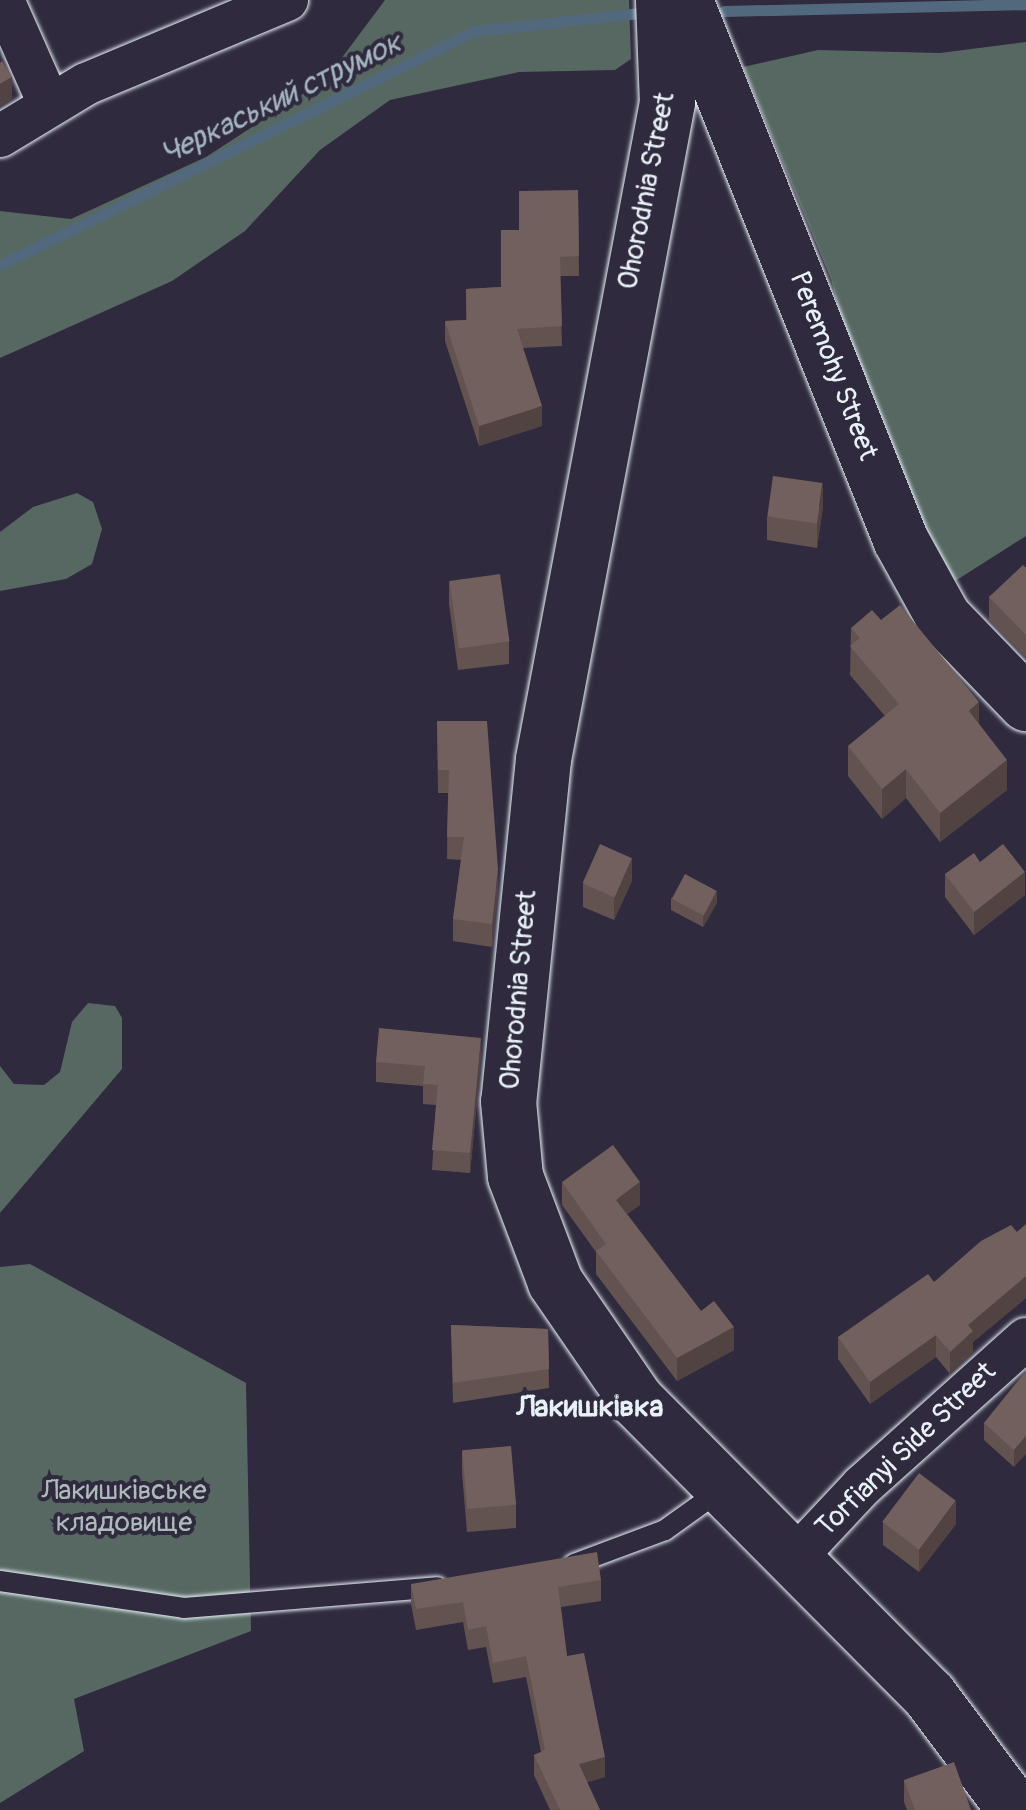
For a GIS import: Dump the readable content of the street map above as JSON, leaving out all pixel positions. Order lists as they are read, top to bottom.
{
  "streets": {
    "street": ["Ohorodnia Street", "Peremohy Street", "Torfianyi Side Street"]
  },
  "crossings": [
    ["Ohorodnia Street", "Torfianyi Side Street"]
  ],
  "districts": ["Лакишківка"],
  "water": ["Черкаський струмок"],
  "parks": ["Лакишківське кладовище"]
}
